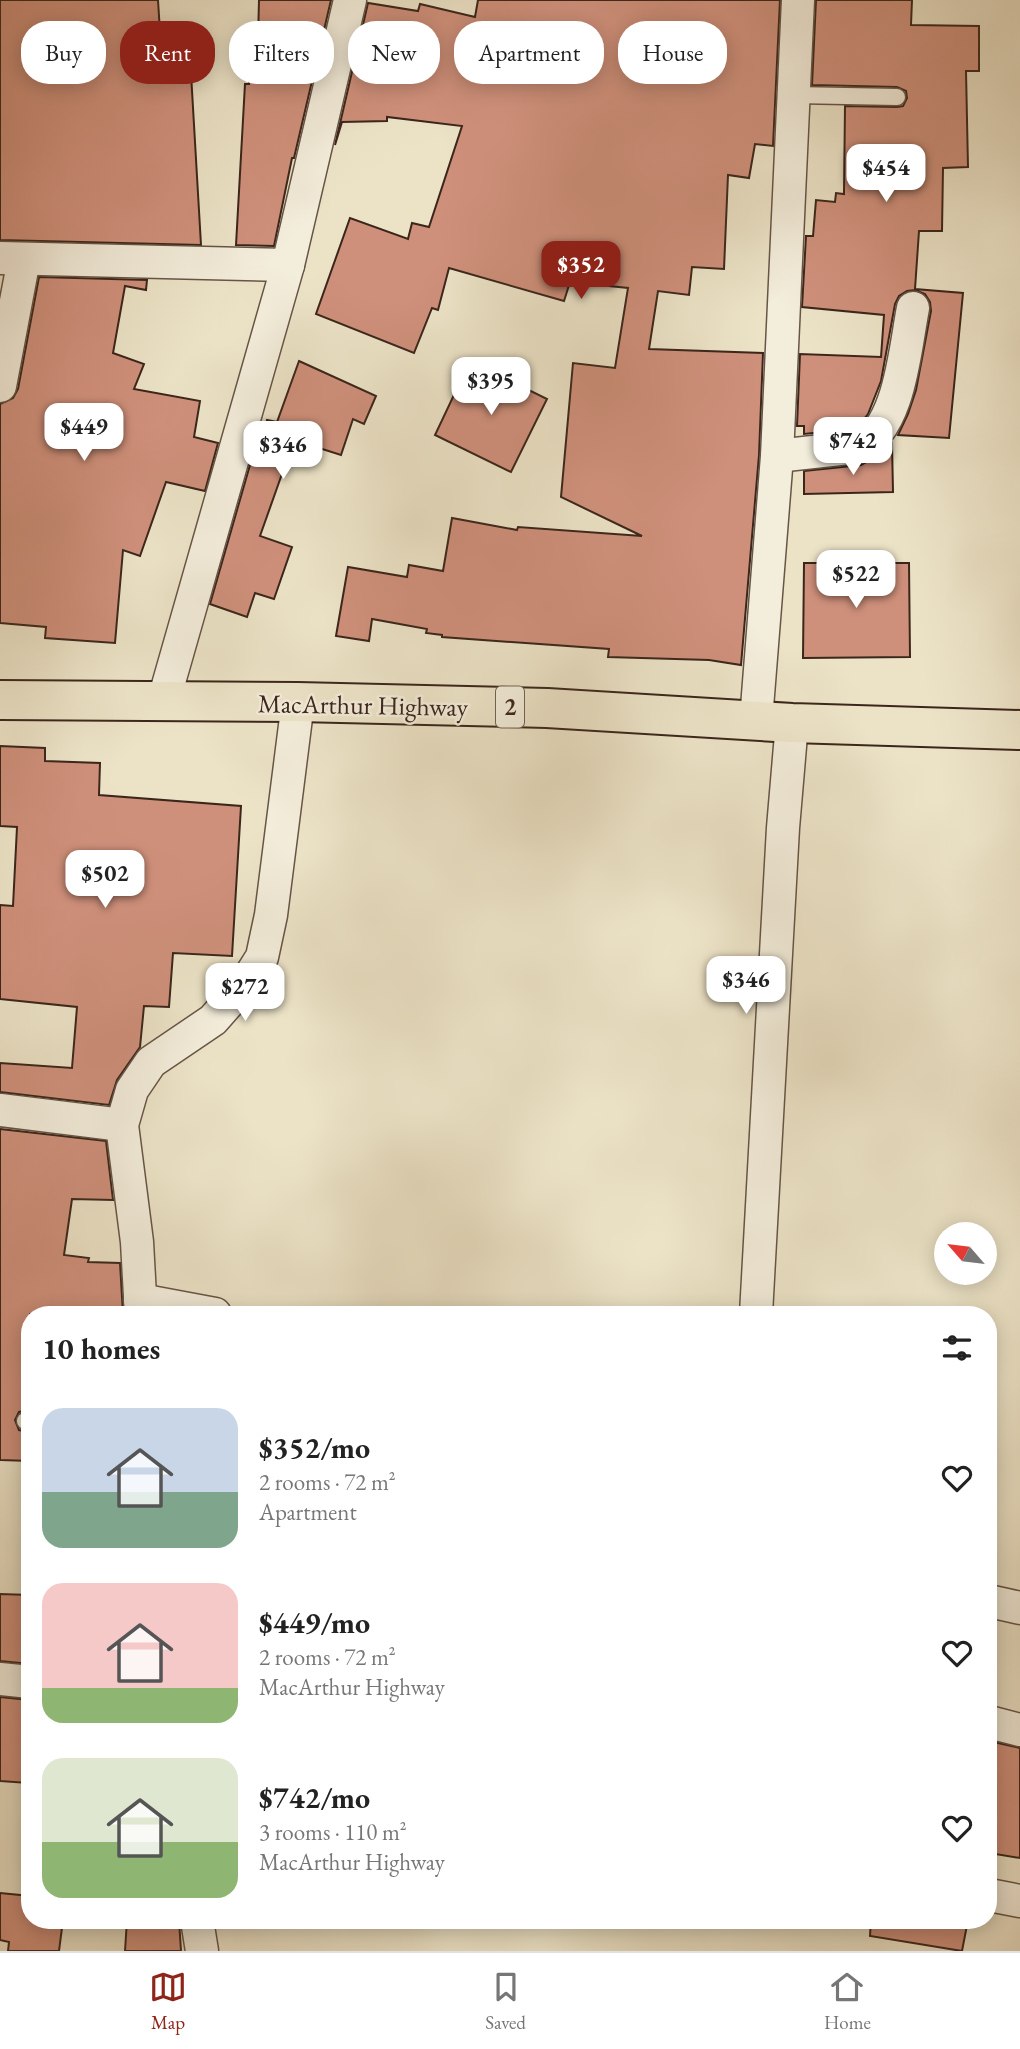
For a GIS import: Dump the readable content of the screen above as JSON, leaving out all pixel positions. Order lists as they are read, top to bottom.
{
  "streets": {
    "highway": ["MacArthur Highway", "2"]
  },
  "north": "top left",
  "page": {
    "chip": [
      "Buy",
      "Rent",
      "Filters",
      "New",
      "Apartment",
      "House"
    ],
    "price": [
      "$454",
      "$352",
      "$395",
      "$449",
      "$742",
      "$346",
      "$522",
      "$502",
      "$346",
      "$272"
    ],
    "heading": "10 homes",
    "list": [
      {
        "name": "$352/mo",
        "note": "2 rooms · 72 m² · Apartment"
      },
      {
        "name": "$449/mo",
        "note": "2 rooms · 72 m² · MacArthur Highway"
      },
      {
        "name": "$742/mo",
        "note": "3 rooms · 110 m² · MacArthur Highway"
      }
    ],
    "tabs": ["Map", "Saved", "Home"]
  }
}
